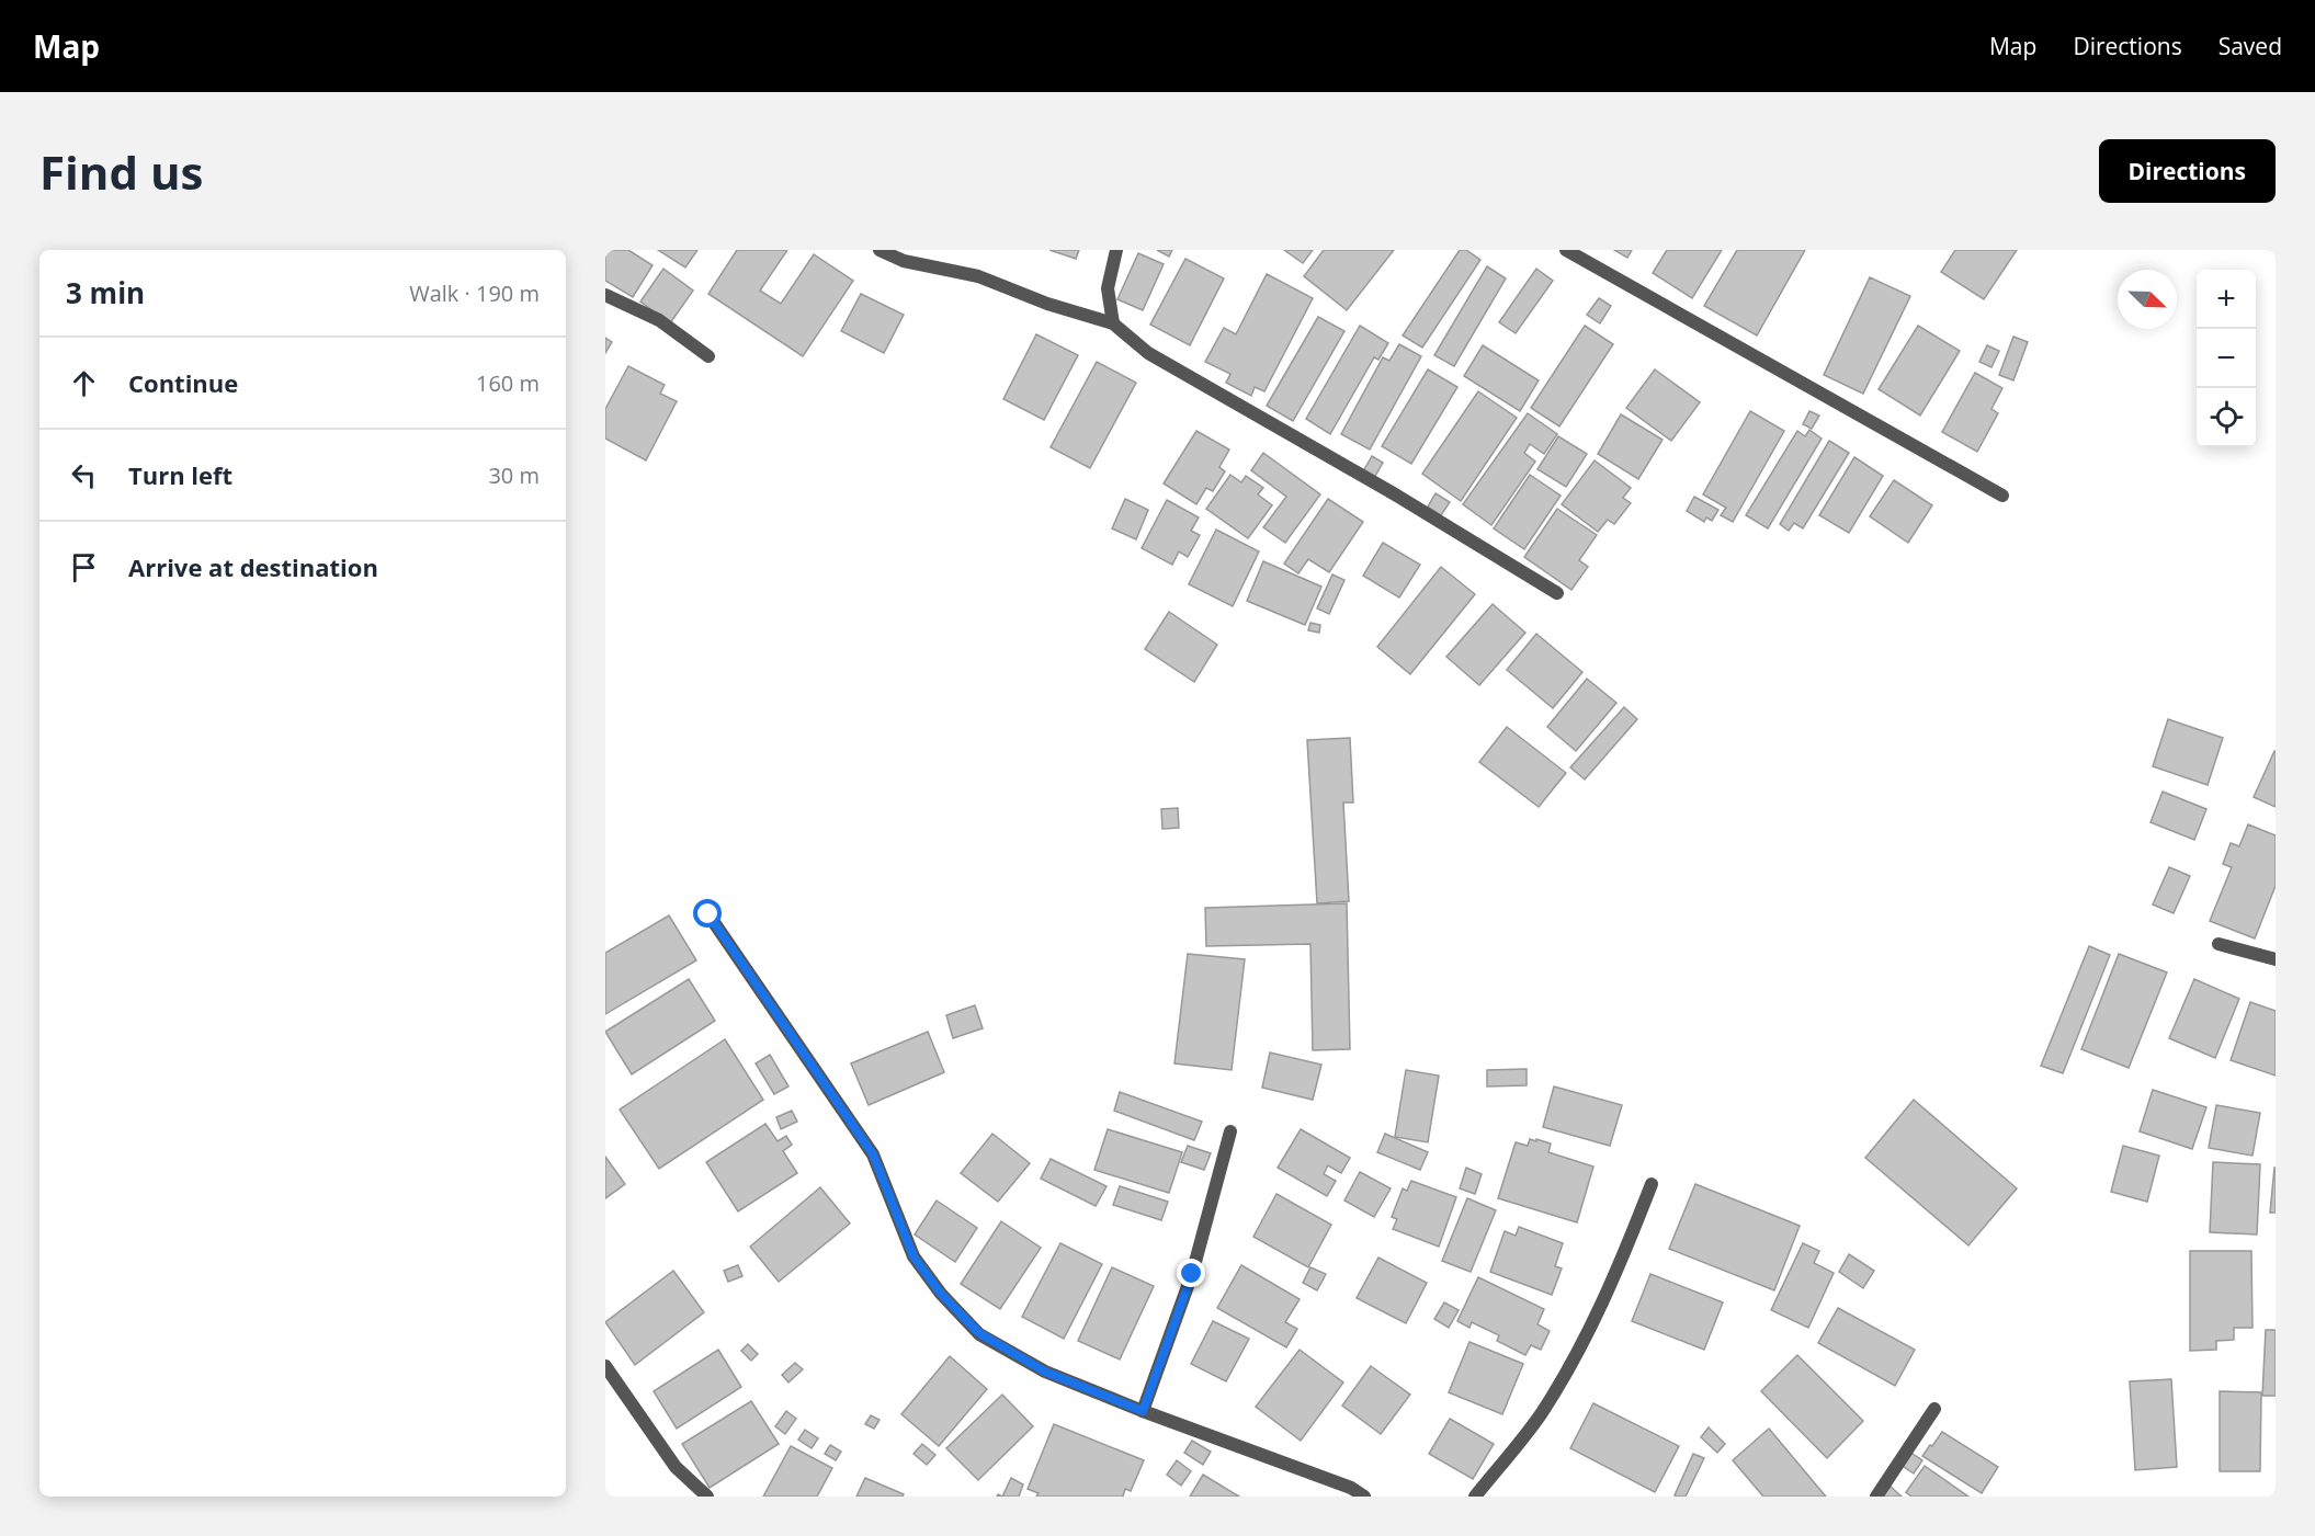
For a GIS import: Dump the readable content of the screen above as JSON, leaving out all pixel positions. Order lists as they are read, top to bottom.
{
  "north": "bottom right",
  "page": {
    "header": "Map",
    "nav": ["Map", "Directions", "Saved"],
    "buttons": "Directions",
    "title": "Find us",
    "heading": ["3 min", "Walk · 190 m"],
    "map_buttons": ["+", "−"],
    "list": [
      ["Continue", "160 m"],
      ["Turn left", "30 m"],
      "Arrive at destination"
    ]
  }
}
